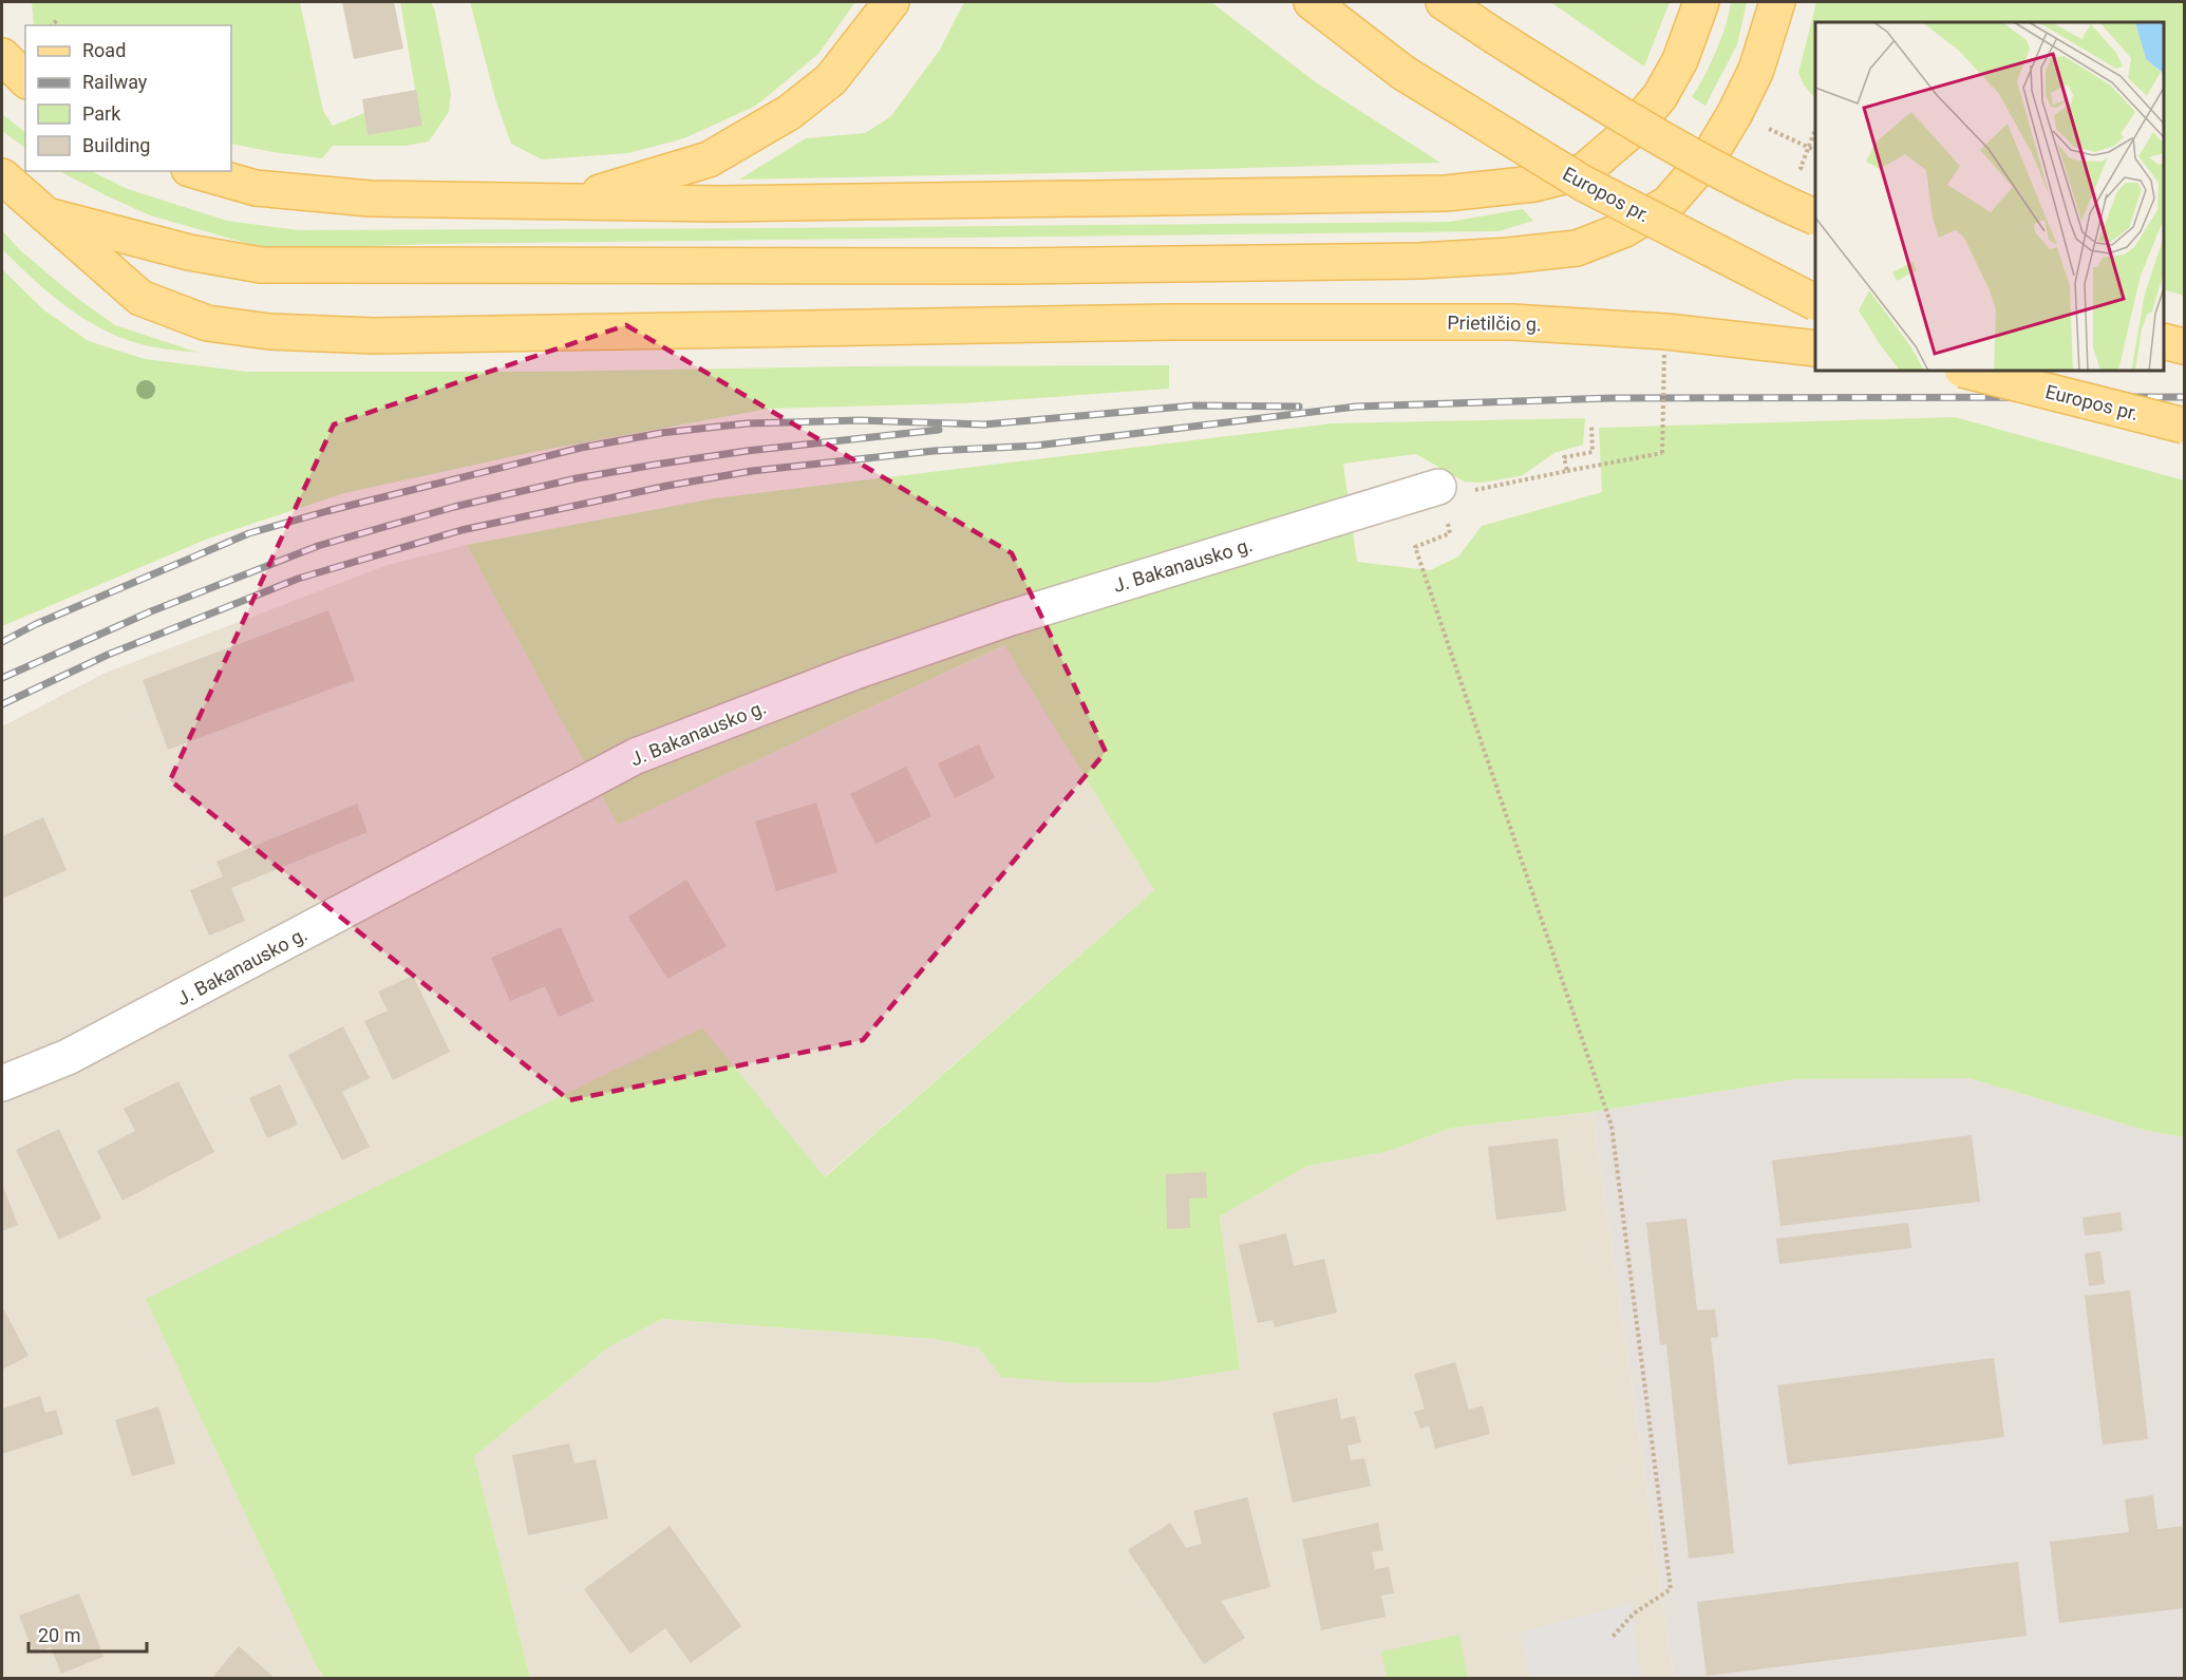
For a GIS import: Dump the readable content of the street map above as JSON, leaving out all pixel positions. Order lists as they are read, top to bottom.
{
  "streets": {
    "main road": ["Europos pr.", "Prietilčio g."],
    "street": ["J. Bakanausko g."]
  },
  "legend": [
    "Road",
    "Railway",
    "Park",
    "Building"
  ],
  "scale_bar": "20 m"
}
